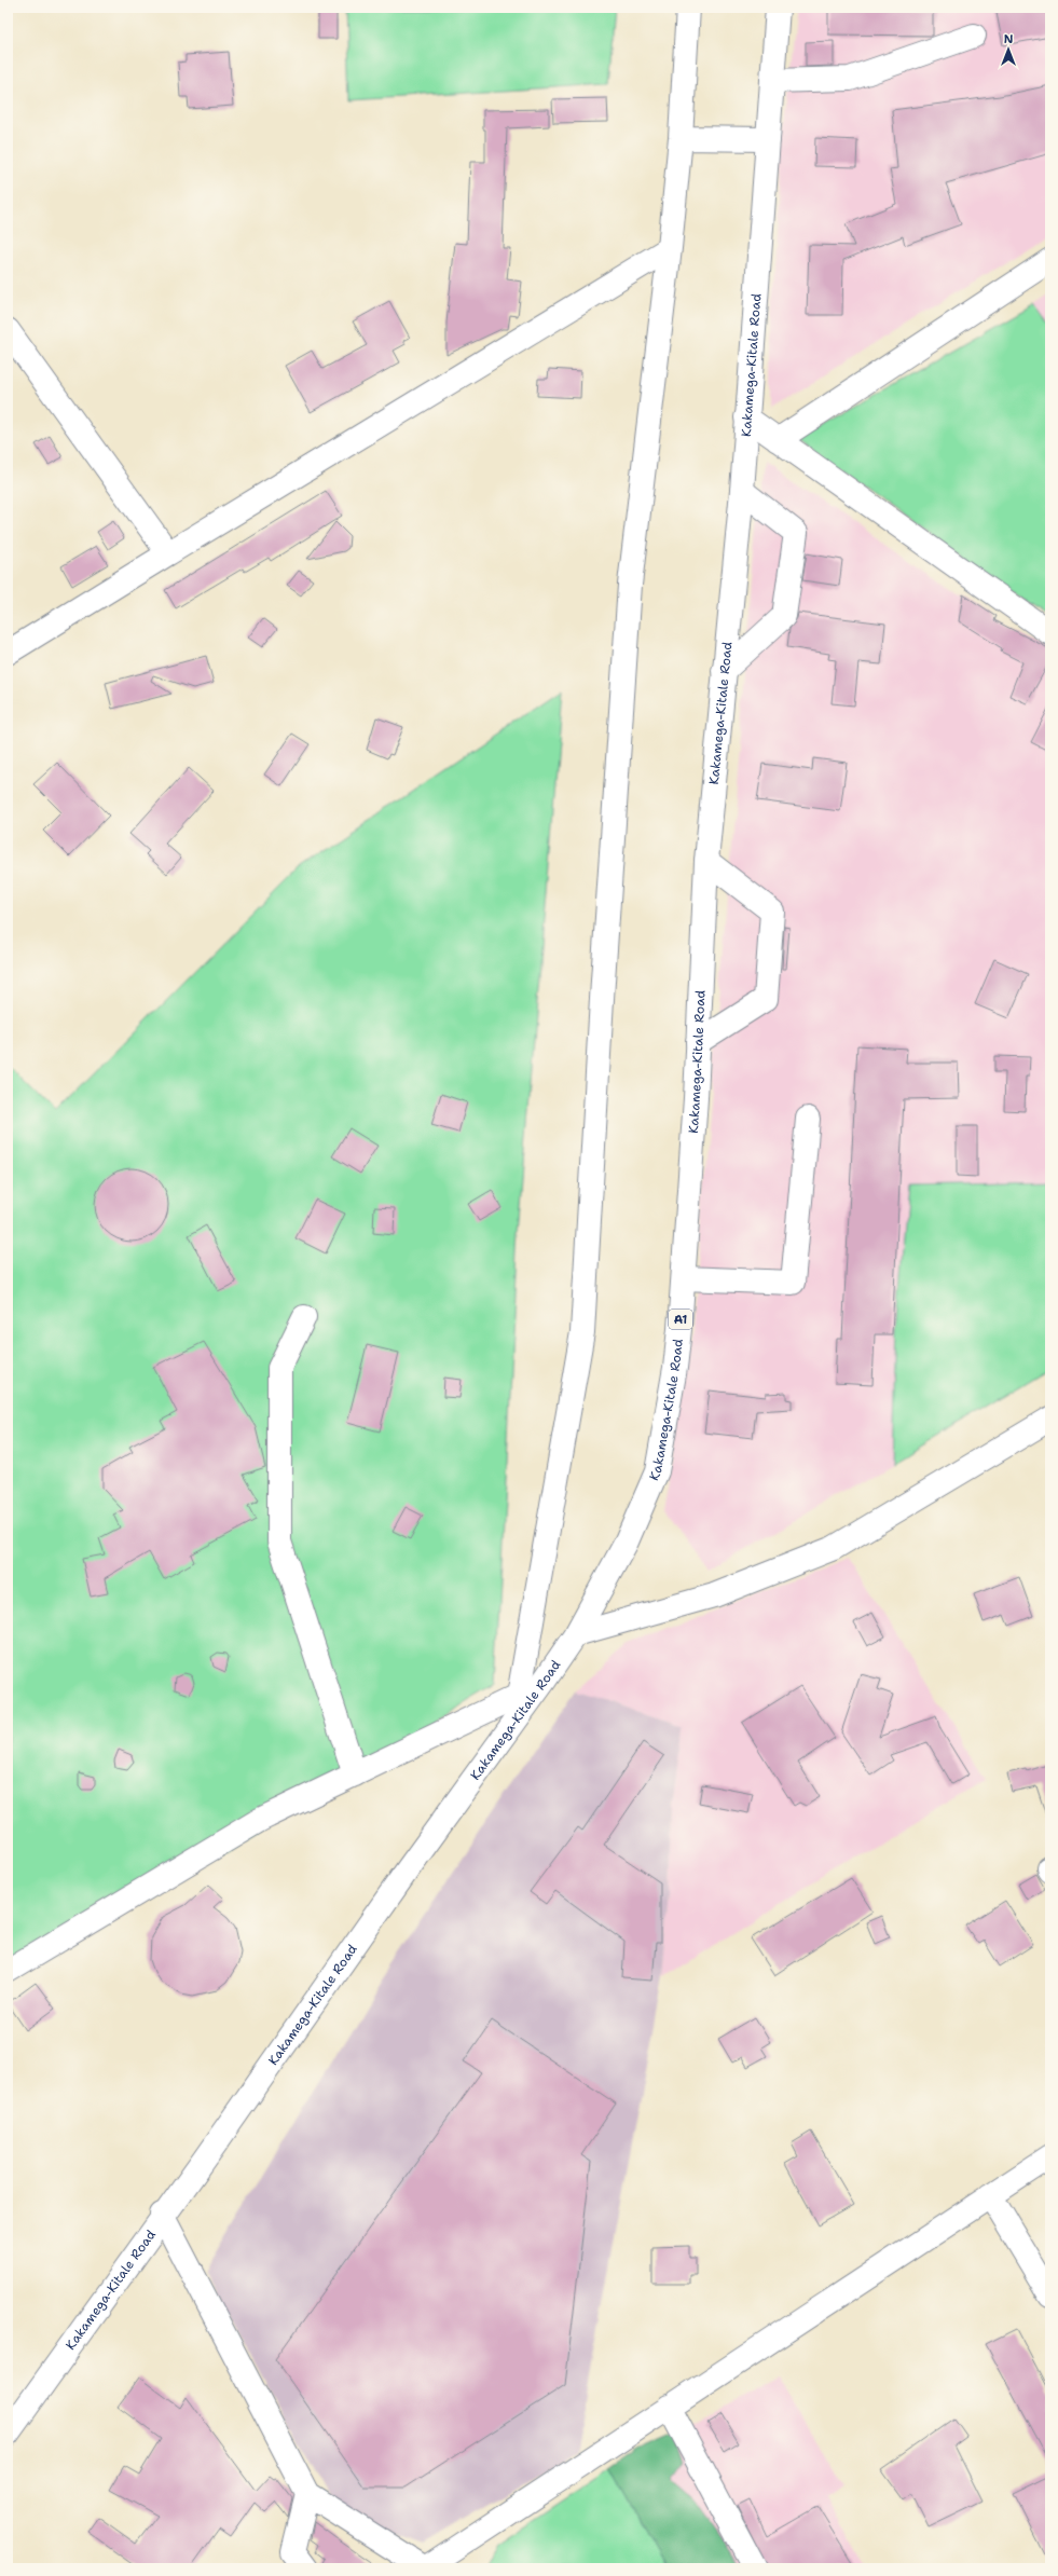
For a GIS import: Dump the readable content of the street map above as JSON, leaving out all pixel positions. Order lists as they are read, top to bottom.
{
  "streets": {
    "main road": ["Kakamega-Kitale Road", "A1"]
  },
  "north": "top"
}
